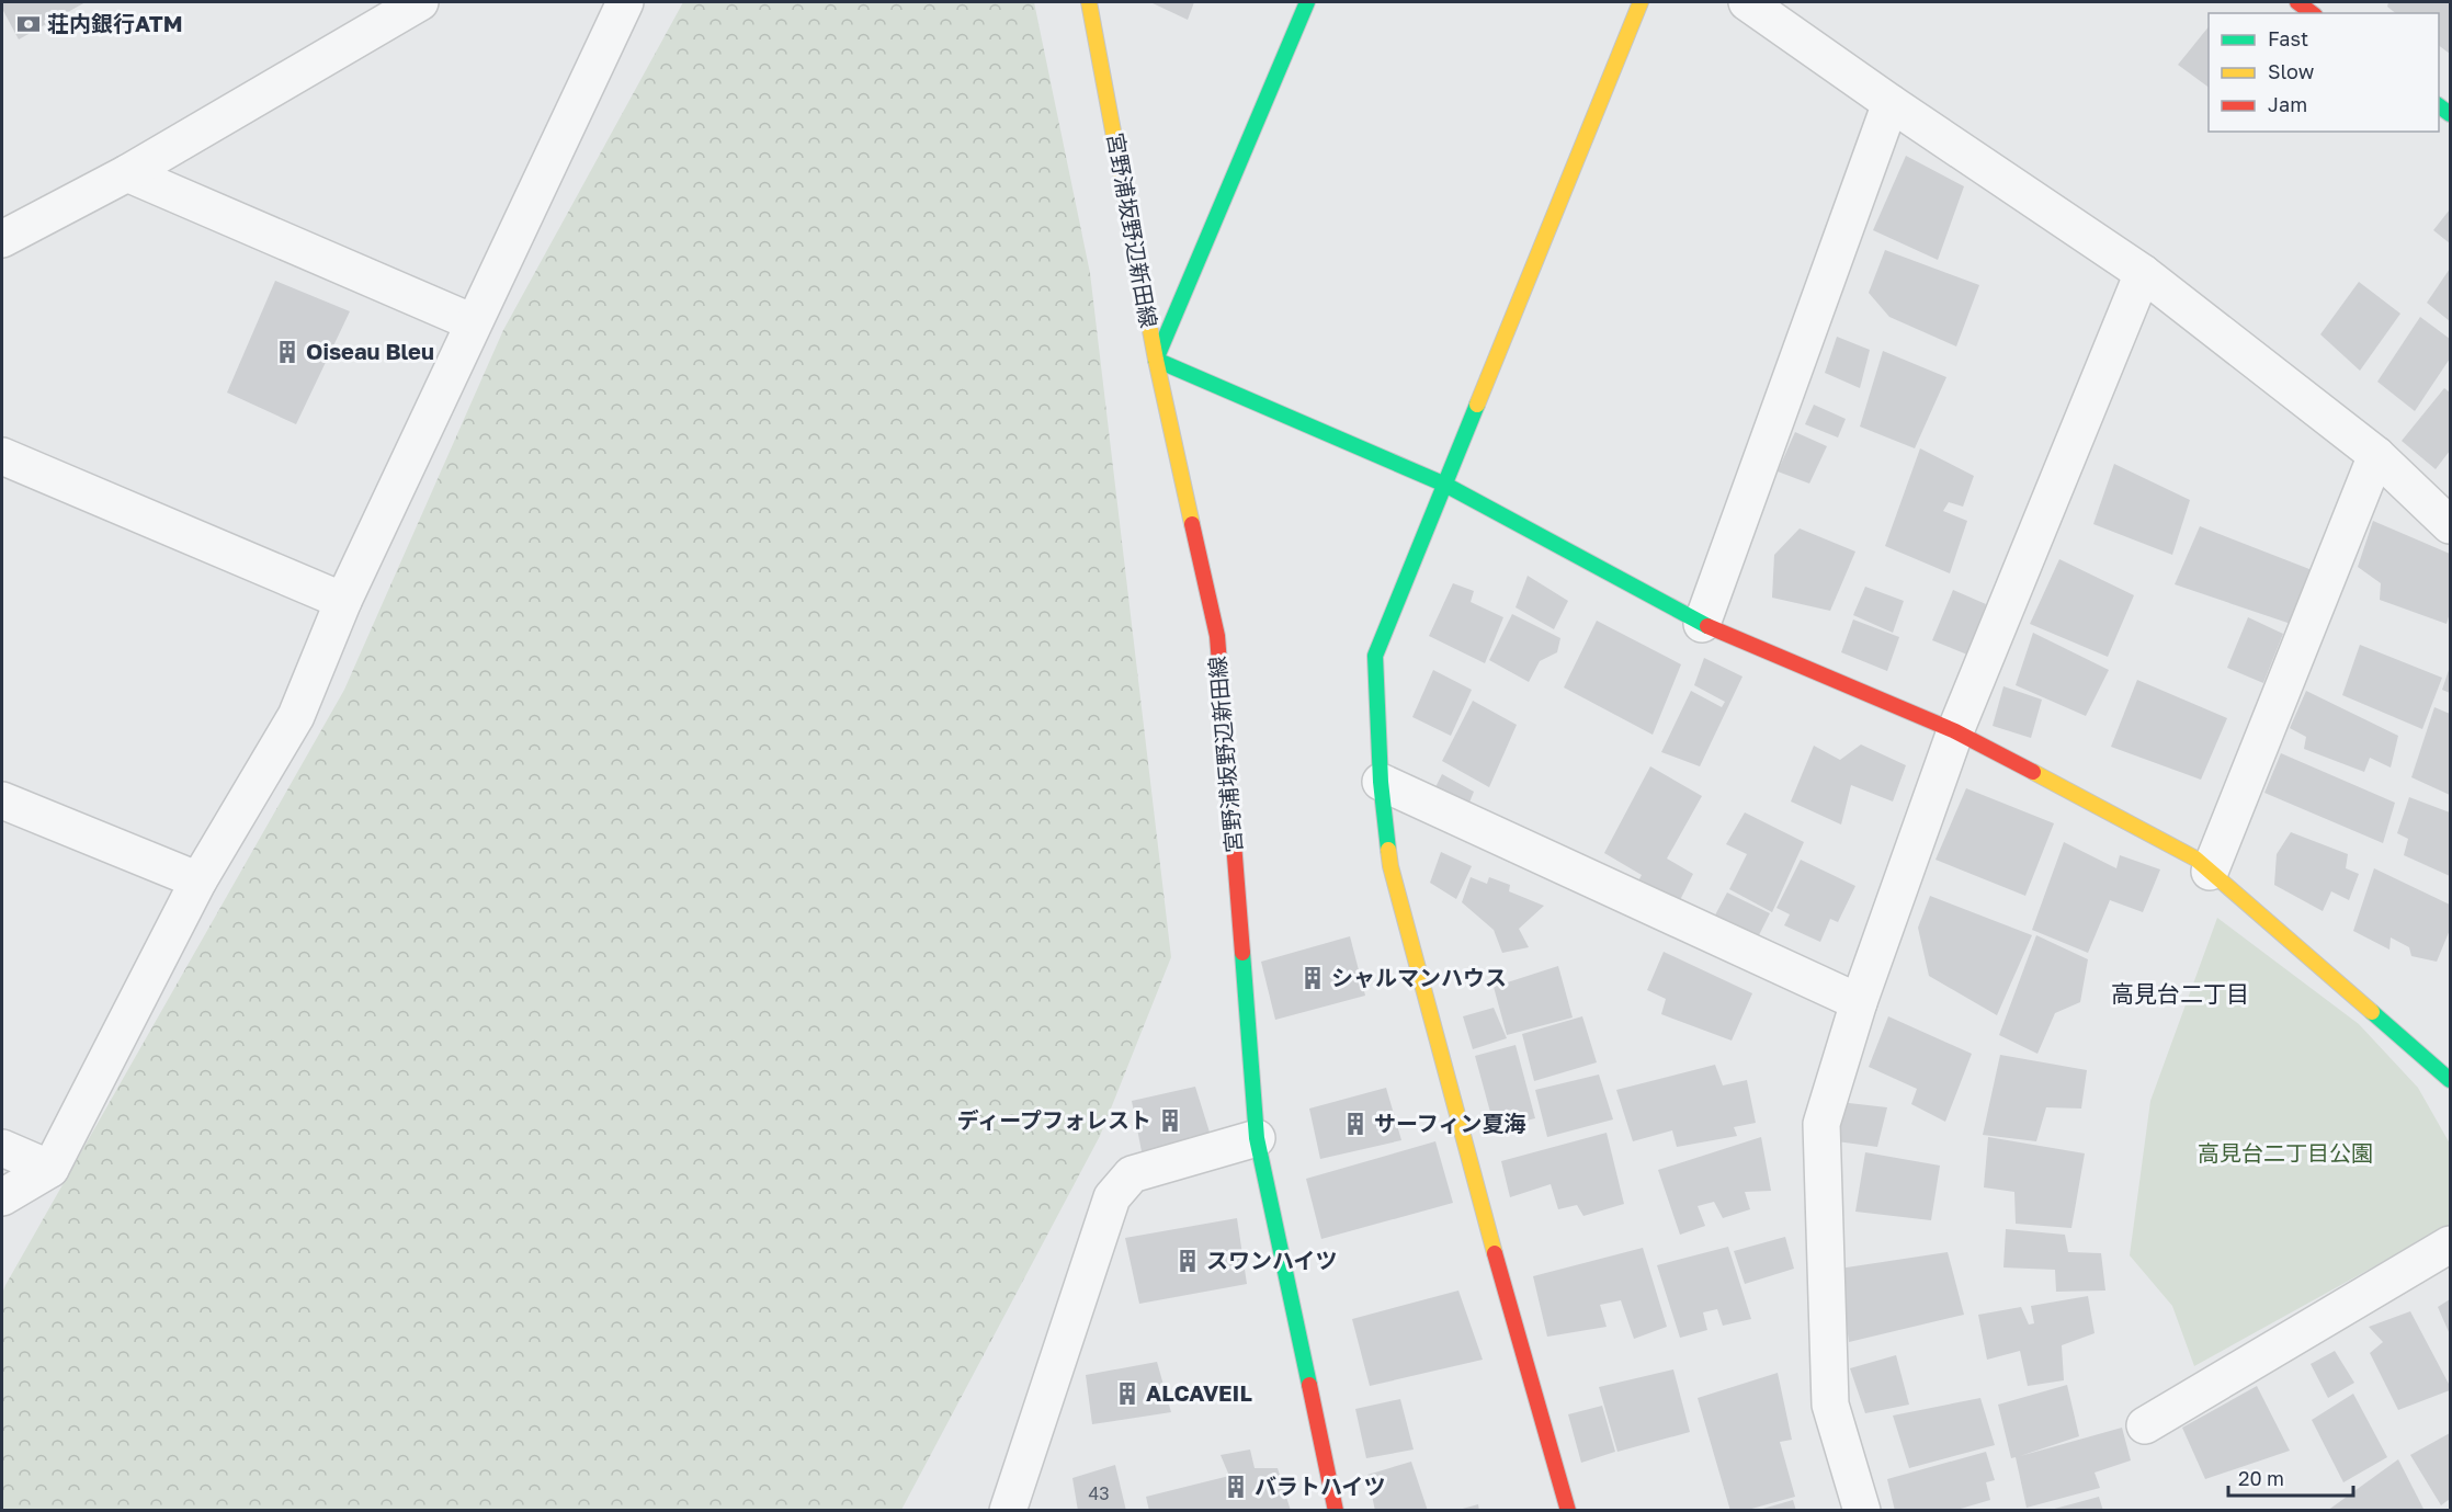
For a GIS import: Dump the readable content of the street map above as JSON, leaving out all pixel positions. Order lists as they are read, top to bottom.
{
  "streets": {
    "street": ["宮野浦坂野辺新田線"]
  },
  "districts": ["高見台二丁目"],
  "parks": ["高見台二丁目公園"],
  "places": {
    "bank": ["荘内銀行ATM"],
    "building": [
      "Oiseau Bleu",
      "シャルマンハウス",
      "ディープフォレスト",
      "サーフィン夏海",
      "スワンハイツ",
      "ALCAVEIL",
      "バラトハイツ"
    ]
  },
  "house_numbers": ["43"],
  "legend": ["Fast", "Slow", "Jam"],
  "scale_bar": "20 m"
}
